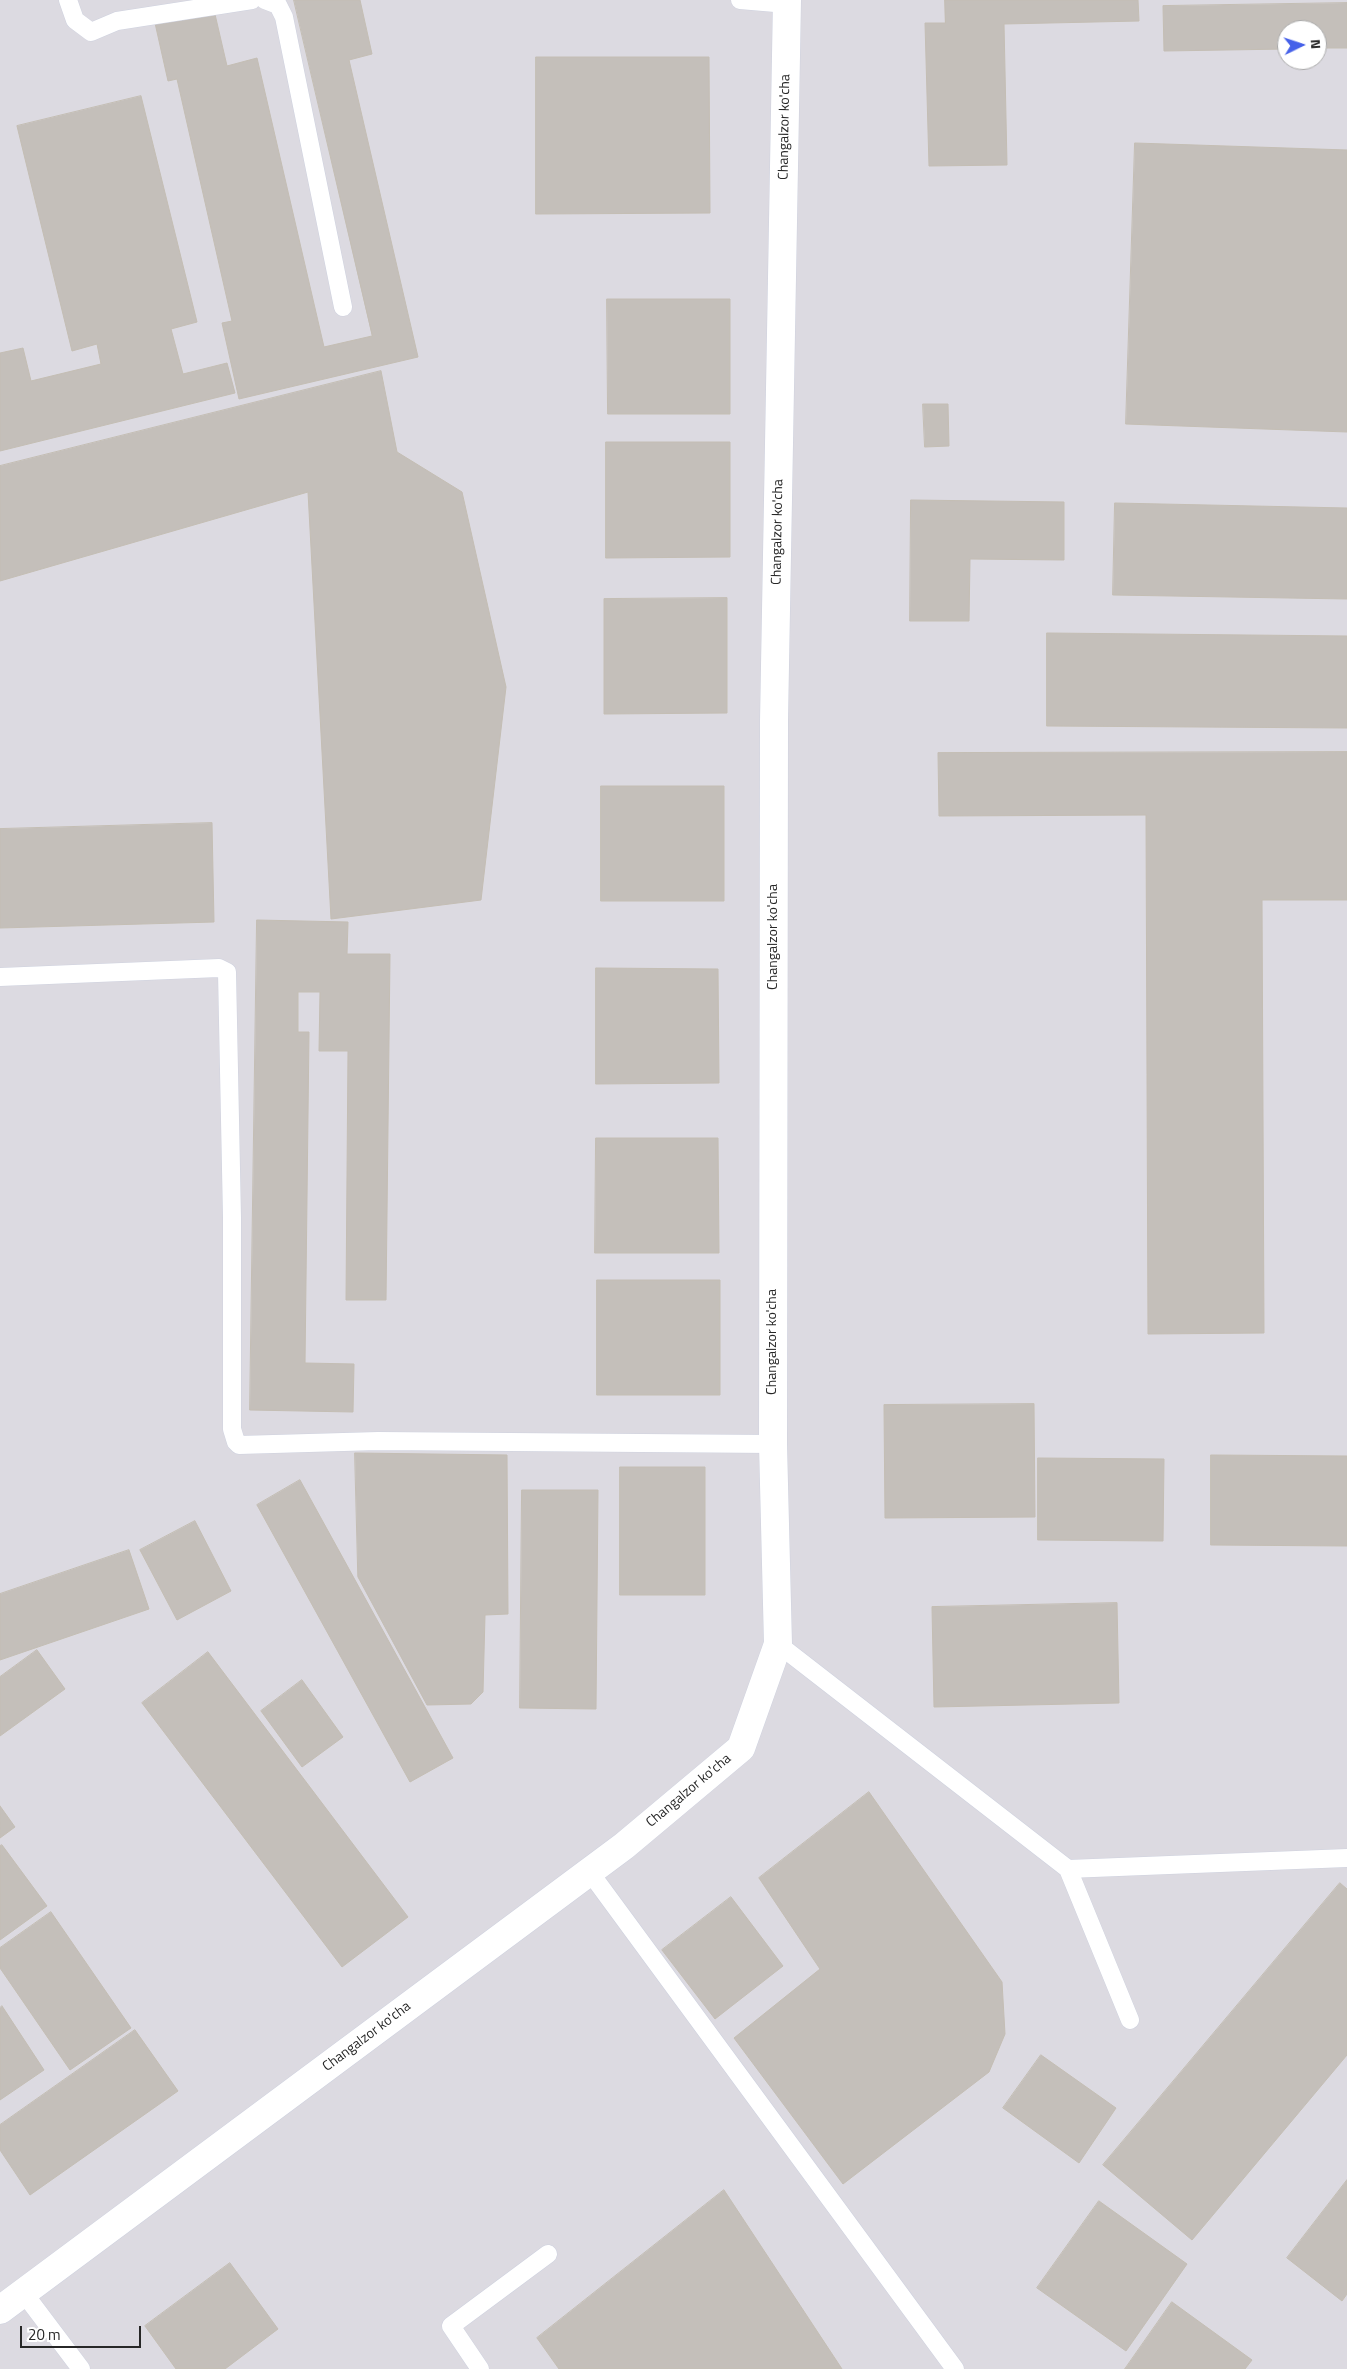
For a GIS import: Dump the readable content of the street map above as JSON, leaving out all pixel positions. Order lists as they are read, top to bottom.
{
  "streets": {
    "street": ["Changalzor ko'cha"]
  },
  "scale_bar": "20 m",
  "north": "right"
}
